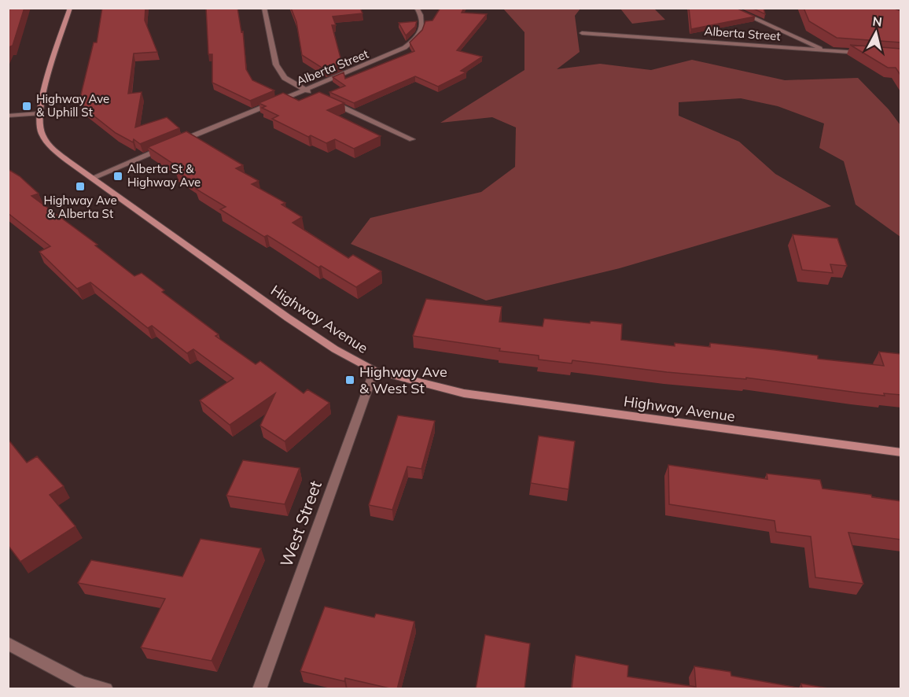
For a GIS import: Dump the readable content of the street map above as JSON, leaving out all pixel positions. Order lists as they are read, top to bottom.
{
  "streets": {
    "main road": ["Highway Avenue"],
    "street": ["Alberta Street", "West Street"]
  },
  "crossings": [
    ["Highway Avenue", "West Street"]
  ],
  "places": {
    "transit": [
      "Highway Ave & Uphill St",
      "Alberta St & Highway Ave",
      "Highway Ave & Alberta St",
      "Highway Ave & West St"
    ]
  },
  "north": "top"
}
